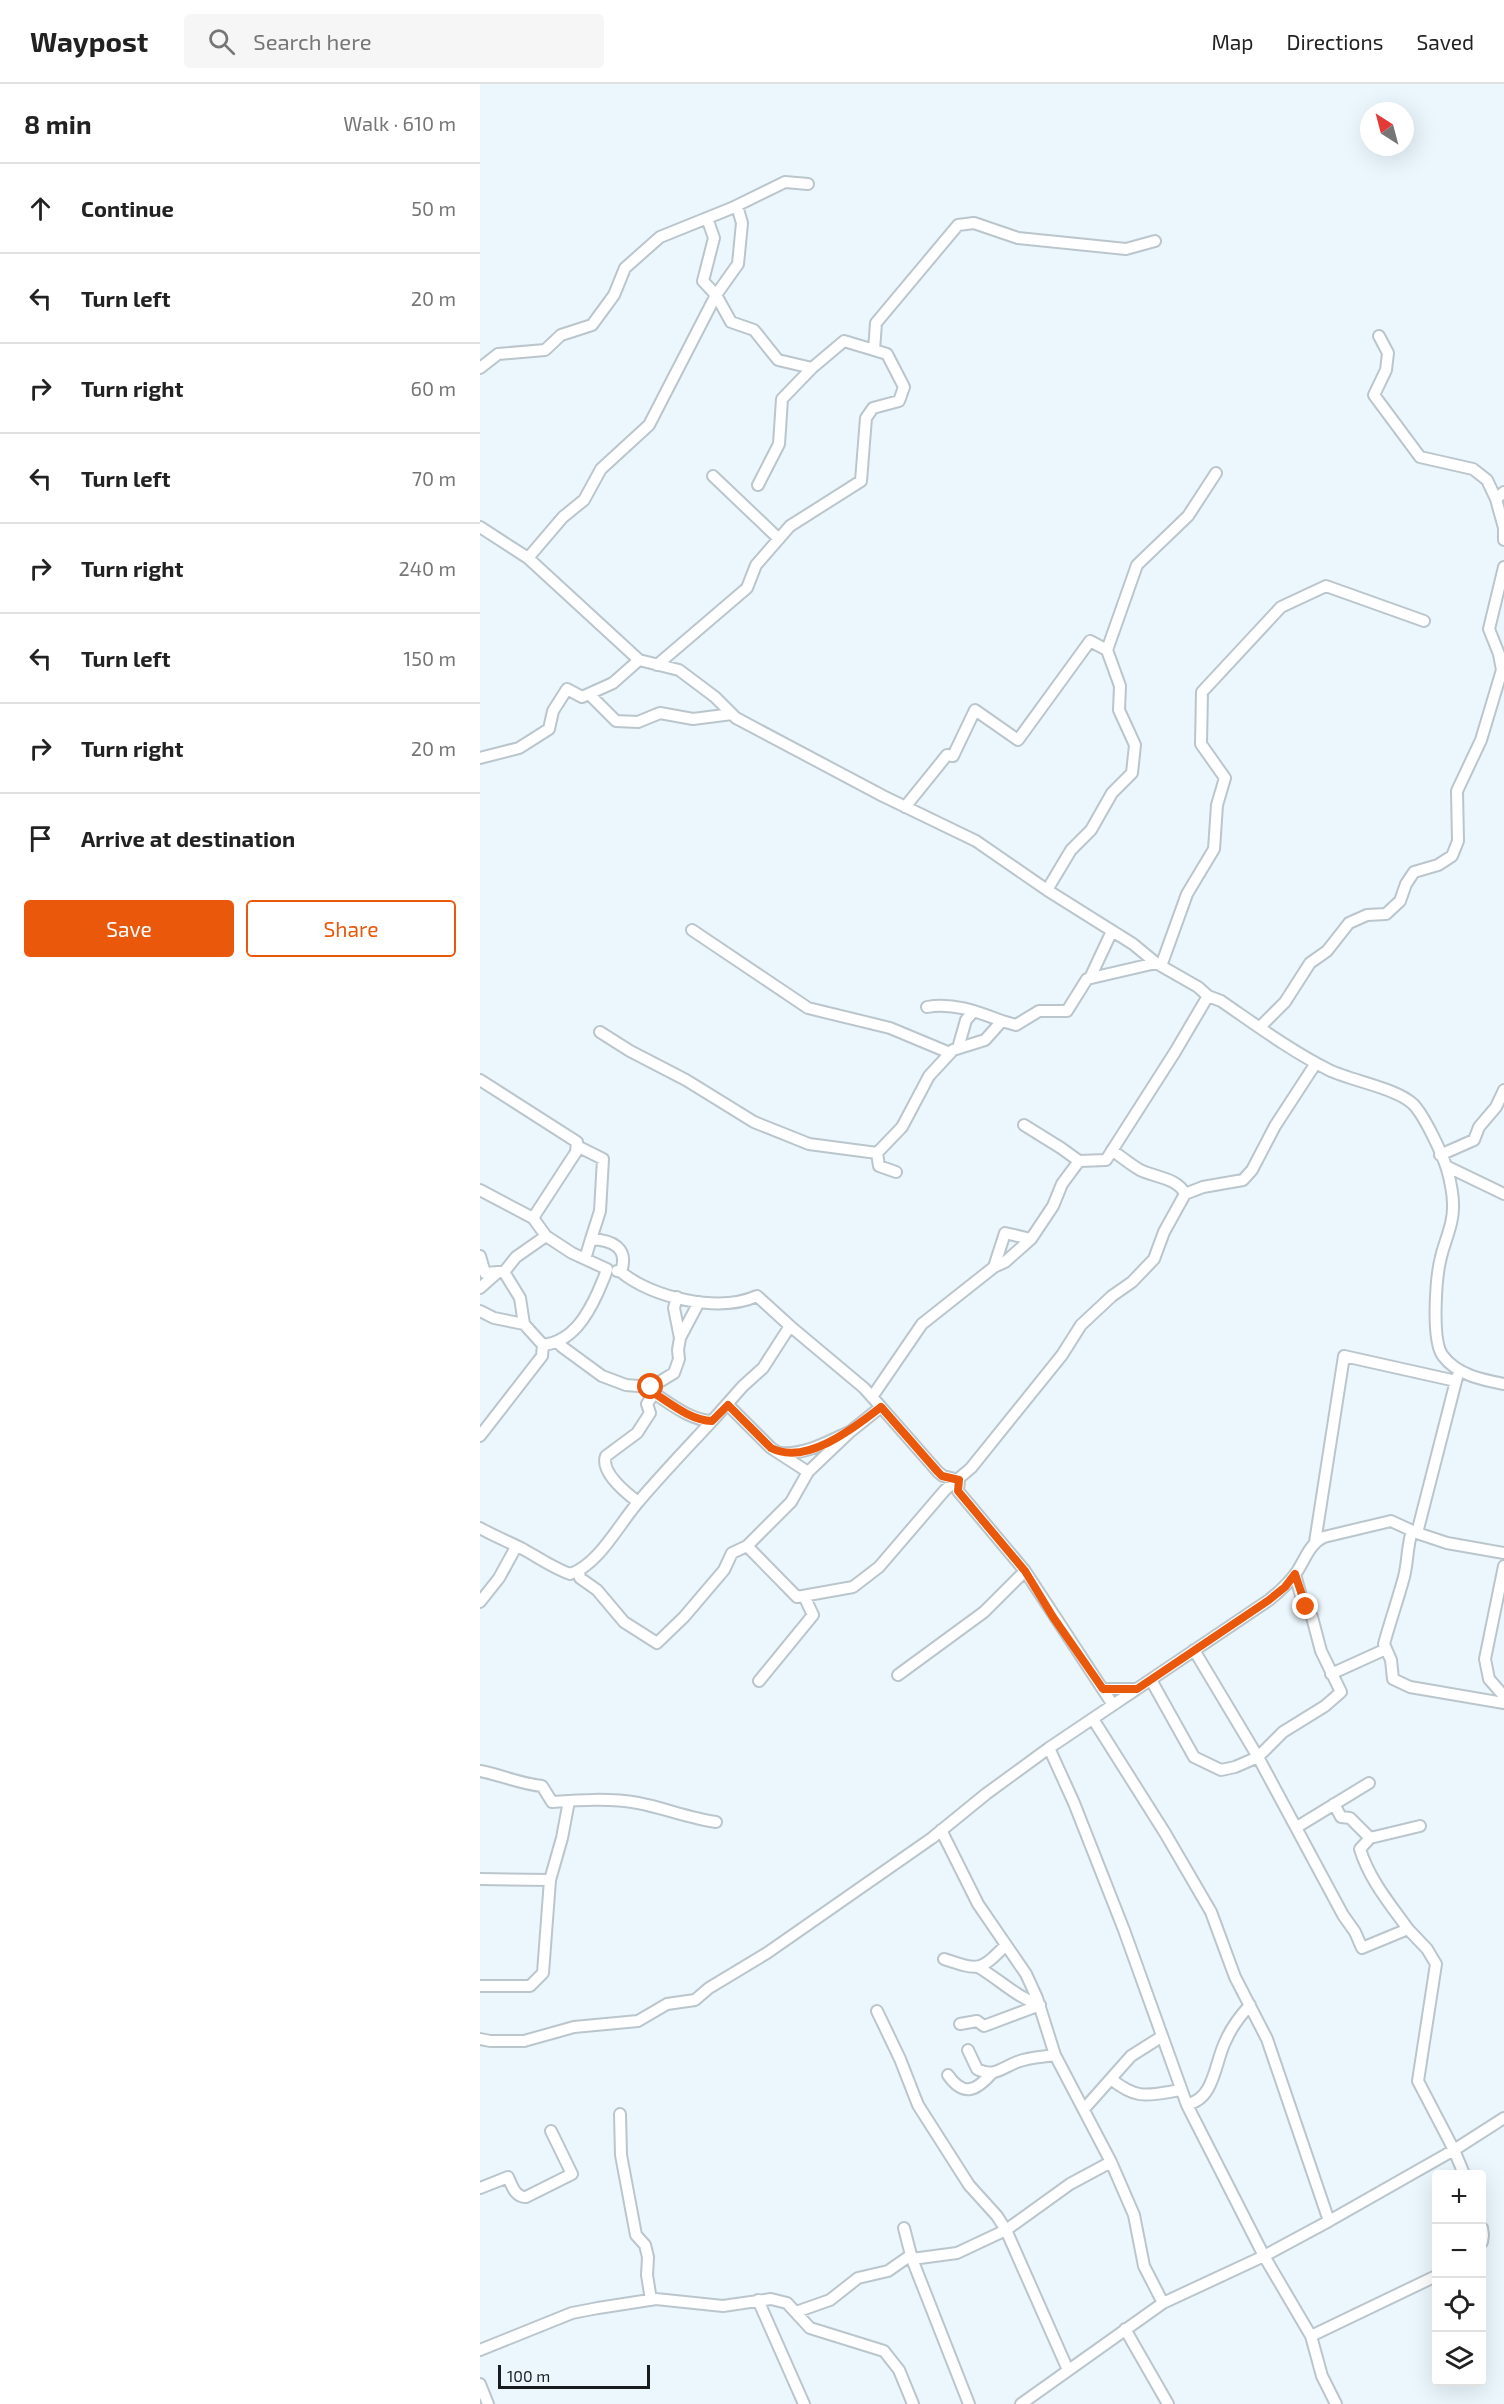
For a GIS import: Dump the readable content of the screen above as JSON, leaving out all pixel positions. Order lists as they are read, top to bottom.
{
  "scale_bar": "100 m",
  "north": "top left",
  "page": {
    "header": "Waypost",
    "search": "Search here",
    "nav": ["Map", "Directions", "Saved"],
    "heading": ["8 min", "Walk · 610 m"],
    "list": [
      ["Continue", "50 m"],
      ["Turn left", "20 m"],
      ["Turn right", "60 m"],
      ["Turn left", "70 m"],
      ["Turn right", "240 m"],
      ["Turn left", "150 m"],
      ["Turn right", "20 m"],
      "Arrive at destination"
    ],
    "buttons": ["Save", "Share"],
    "map_buttons": ["+", "−"],
    "scale": "100 m"
  }
}
